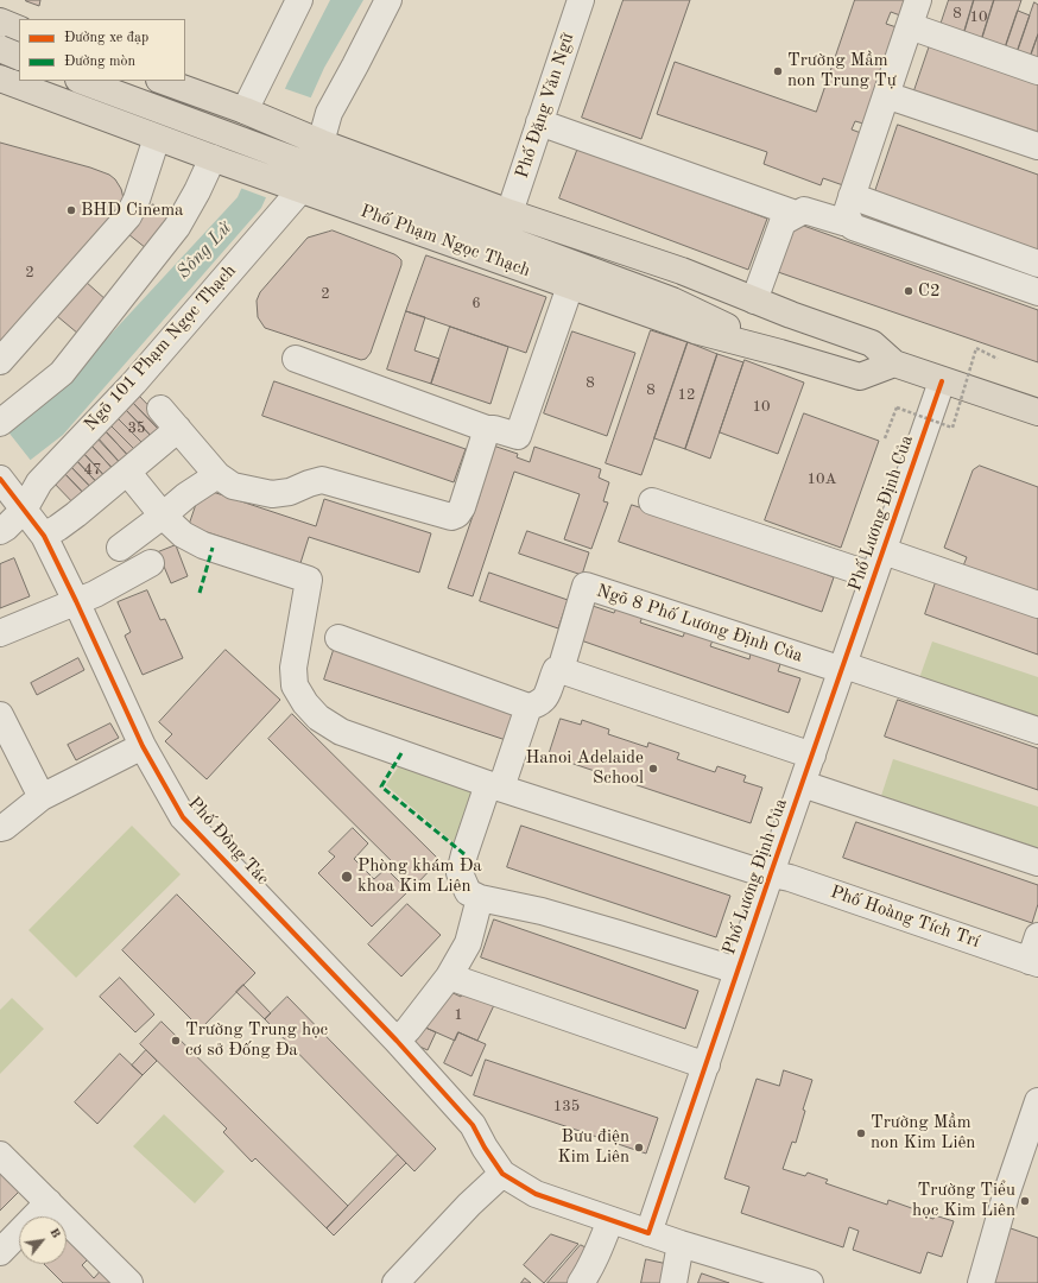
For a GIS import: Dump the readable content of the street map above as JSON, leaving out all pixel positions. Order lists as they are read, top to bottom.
{
  "streets": {
    "main road": ["Phố Phạm Ngọc Thạch"],
    "street": [
      "Phố Đặng Văn Ngữ",
      "Ngõ 101 Phạm Ngọc Thạch",
      "Phố Lương Định Của",
      "Ngõ 8 Phố Lương Định Của",
      "Phố Đông Tác",
      "Phố Hoàng Tích Trí"
    ]
  },
  "crossings": [
    ["Phố Phạm Ngọc Thạch", "Ngõ 101 Phạm Ngọc Thạch"],
    ["Ngõ 101 Phạm Ngọc Thạch", "Phố Đông Tác"],
    ["Phố Lương Định Của", "Ngõ 8 Phố Lương Định Của"],
    ["Phố Lương Định Của", "Phố Hoàng Tích Trí"]
  ],
  "water": ["Sông Lừ"],
  "places": [
    "Trường Mầm non Trung Tự",
    "BHD Cinema",
    "C2",
    "Hanoi Adelaide School",
    "Phòng khám Đa khoa Kim Liên",
    "Trường Trung học cơ sở Đống Đa",
    "Trường Mầm non Kim Liên",
    "Bưu điện Kim Liên",
    "Trường Tiểu học Kim Liên"
  ],
  "house_numbers": [
    "8",
    "10",
    "2",
    "2",
    "6",
    "8",
    "8",
    "12",
    "10",
    "35",
    "47",
    "10A",
    "1",
    "135"
  ],
  "legend": ["Đường xe đạp", "Đường mòn"],
  "north": "top right"
}
